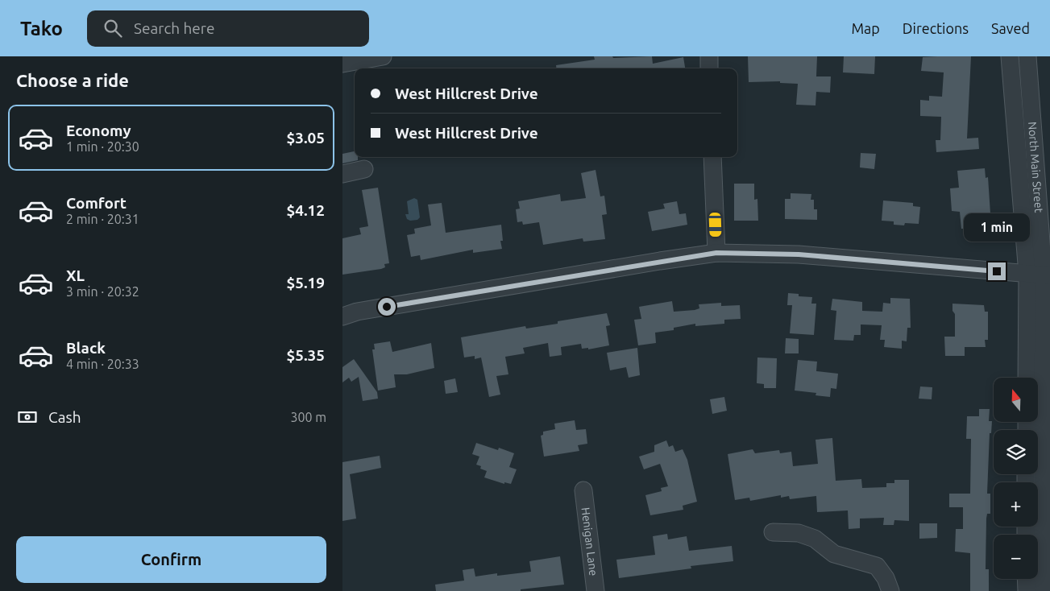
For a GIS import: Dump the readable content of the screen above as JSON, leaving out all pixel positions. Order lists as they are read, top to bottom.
{
  "streets": {
    "street": ["North Main Street", "Henigan Lane"]
  },
  "north": "top",
  "page": {
    "header": "Tako",
    "search": "Search here",
    "nav": ["Map", "Directions", "Saved"],
    "heading": "Choose a ride",
    "banner": ["West Hillcrest Drive", "West Hillcrest Drive"],
    "list": [
      {
        "name": "Economy",
        "note": "1 min · 20:30",
        "value": "$3.05"
      },
      {
        "name": "Comfort",
        "note": "2 min · 20:31",
        "value": "$4.12"
      },
      {
        "name": "XL",
        "note": "3 min · 20:32",
        "value": "$5.19"
      },
      {
        "name": "Black",
        "note": "4 min · 20:33",
        "value": "$5.35"
      }
    ],
    "bubble": "1 min",
    "map_buttons": ["+", "−"],
    "pay": ["Cash", "300 m"],
    "buttons": "Confirm"
  }
}
